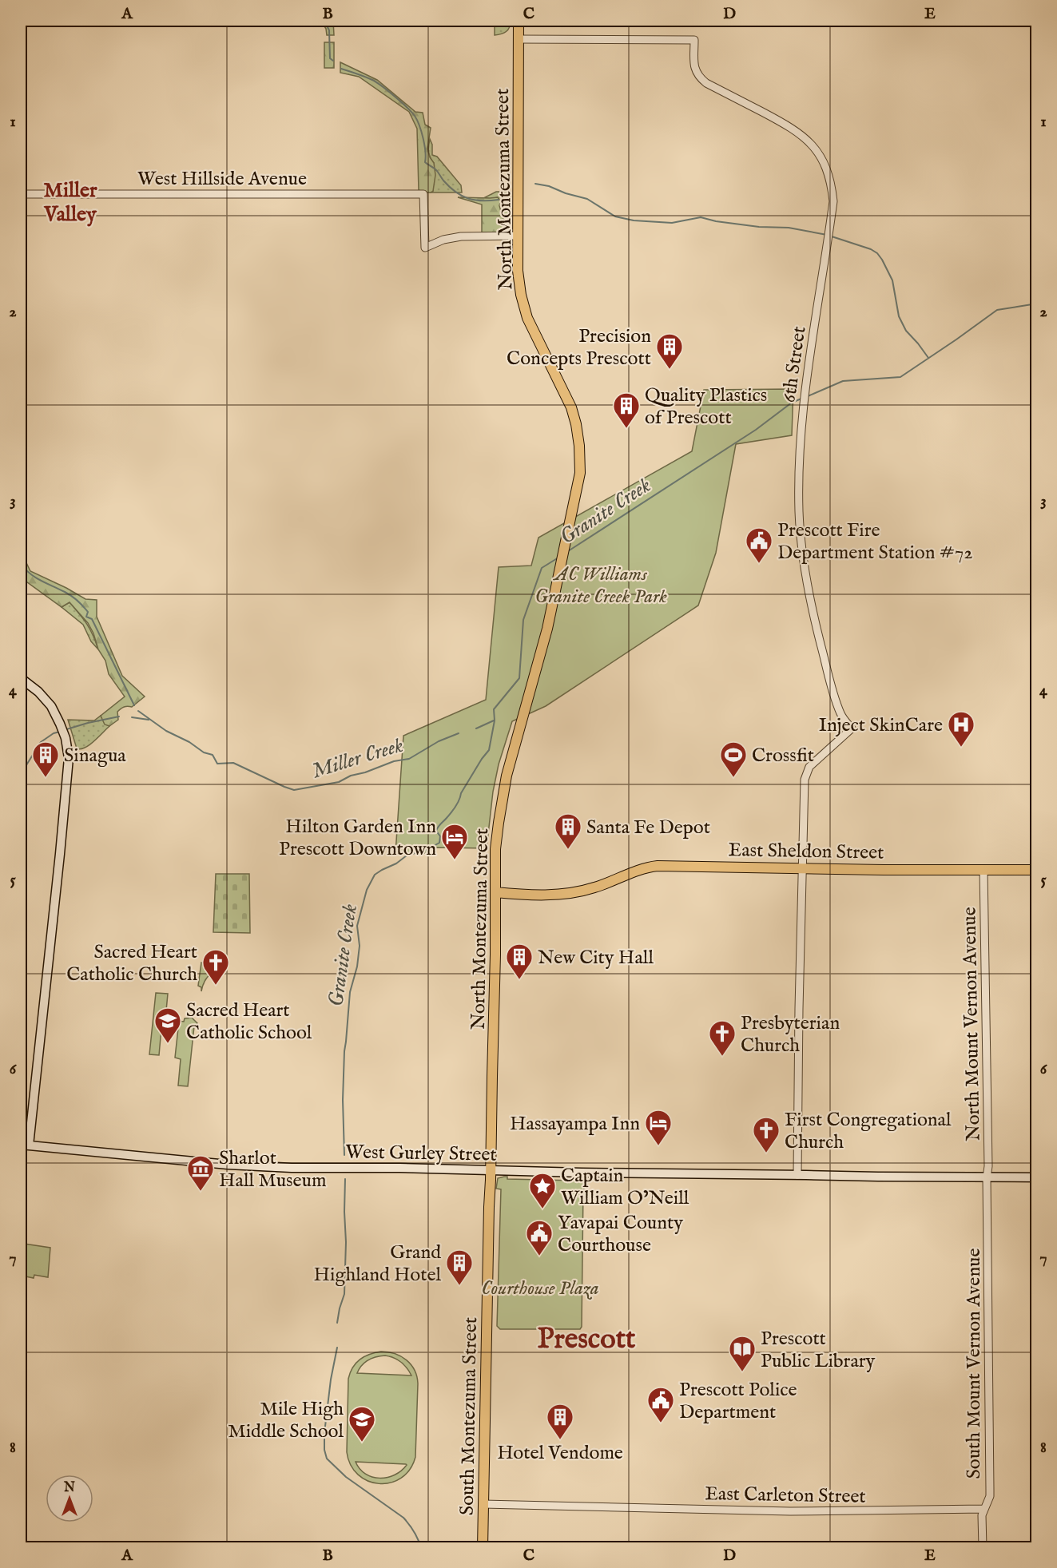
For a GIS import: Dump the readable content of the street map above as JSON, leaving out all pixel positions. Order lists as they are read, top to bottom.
{
  "streets": {
    "main road": [
      "North Montezuma Street",
      "East Sheldon Street",
      "West Gurley Street",
      "South Montezuma Street"
    ],
    "street": [
      "West Hillside Avenue",
      "6th Street",
      "North Mount Vernon Avenue",
      "South Mount Vernon Avenue",
      "East Carleton Street"
    ]
  },
  "crossings": [
    ["West Hillside Avenue", "North Montezuma Street"],
    ["North Montezuma Street", "6th Street"],
    ["North Montezuma Street", "East Sheldon Street"],
    ["North Montezuma Street", "West Gurley Street"],
    ["North Montezuma Street", "South Montezuma Street"],
    ["6th Street", "East Sheldon Street"],
    ["East Sheldon Street", "North Mount Vernon Avenue"],
    ["North Mount Vernon Avenue", "West Gurley Street"],
    ["North Mount Vernon Avenue", "South Mount Vernon Avenue"],
    ["West Gurley Street", "South Mount Vernon Avenue"],
    ["West Gurley Street", "South Montezuma Street"],
    ["South Mount Vernon Avenue", "East Carleton Street"],
    ["South Montezuma Street", "East Carleton Street"]
  ],
  "districts": ["Miller Valley", "Prescott"],
  "water": ["Granite Creek", "Miller Creek"],
  "parks": ["AC Williams Granite Creek Park", "Courthouse Plaza"],
  "places": {
    "building": [
      "Precision Concepts Prescott",
      "Quality Plastics of Prescott",
      "Sinagua",
      "Santa Fe Depot",
      "New City Hall",
      "Grand Highland Hotel",
      "Hotel Vendome"
    ],
    "public building": ["Prescott Fire Department Station #72", "Yavapai County Courthouse", "Prescott Police Department"],
    "hospital": ["Inject SkinCare"],
    "sports": ["Crossfit"],
    "hotel": ["Hilton Garden Inn Prescott Downtown", "Hassayampa Inn"],
    "church": ["Sacred Heart Catholic Church", "Presbyterian Church", "First Congregational Church"],
    "school or university": ["Sacred Heart Catholic School", "Mile High Middle School"],
    "museum": ["Sharlot Hall Museum"],
    "place": ["Captain William O’Neill"],
    "library": ["Prescott Public Library"]
  },
  "north": "top",
  "grid": {
    "columns": [
      "A",
      "B",
      "C",
      "D",
      "E"
    ],
    "rows": [
      "1",
      "2",
      "3",
      "4",
      "5",
      "6",
      "7",
      "8"
    ]
  }
}
